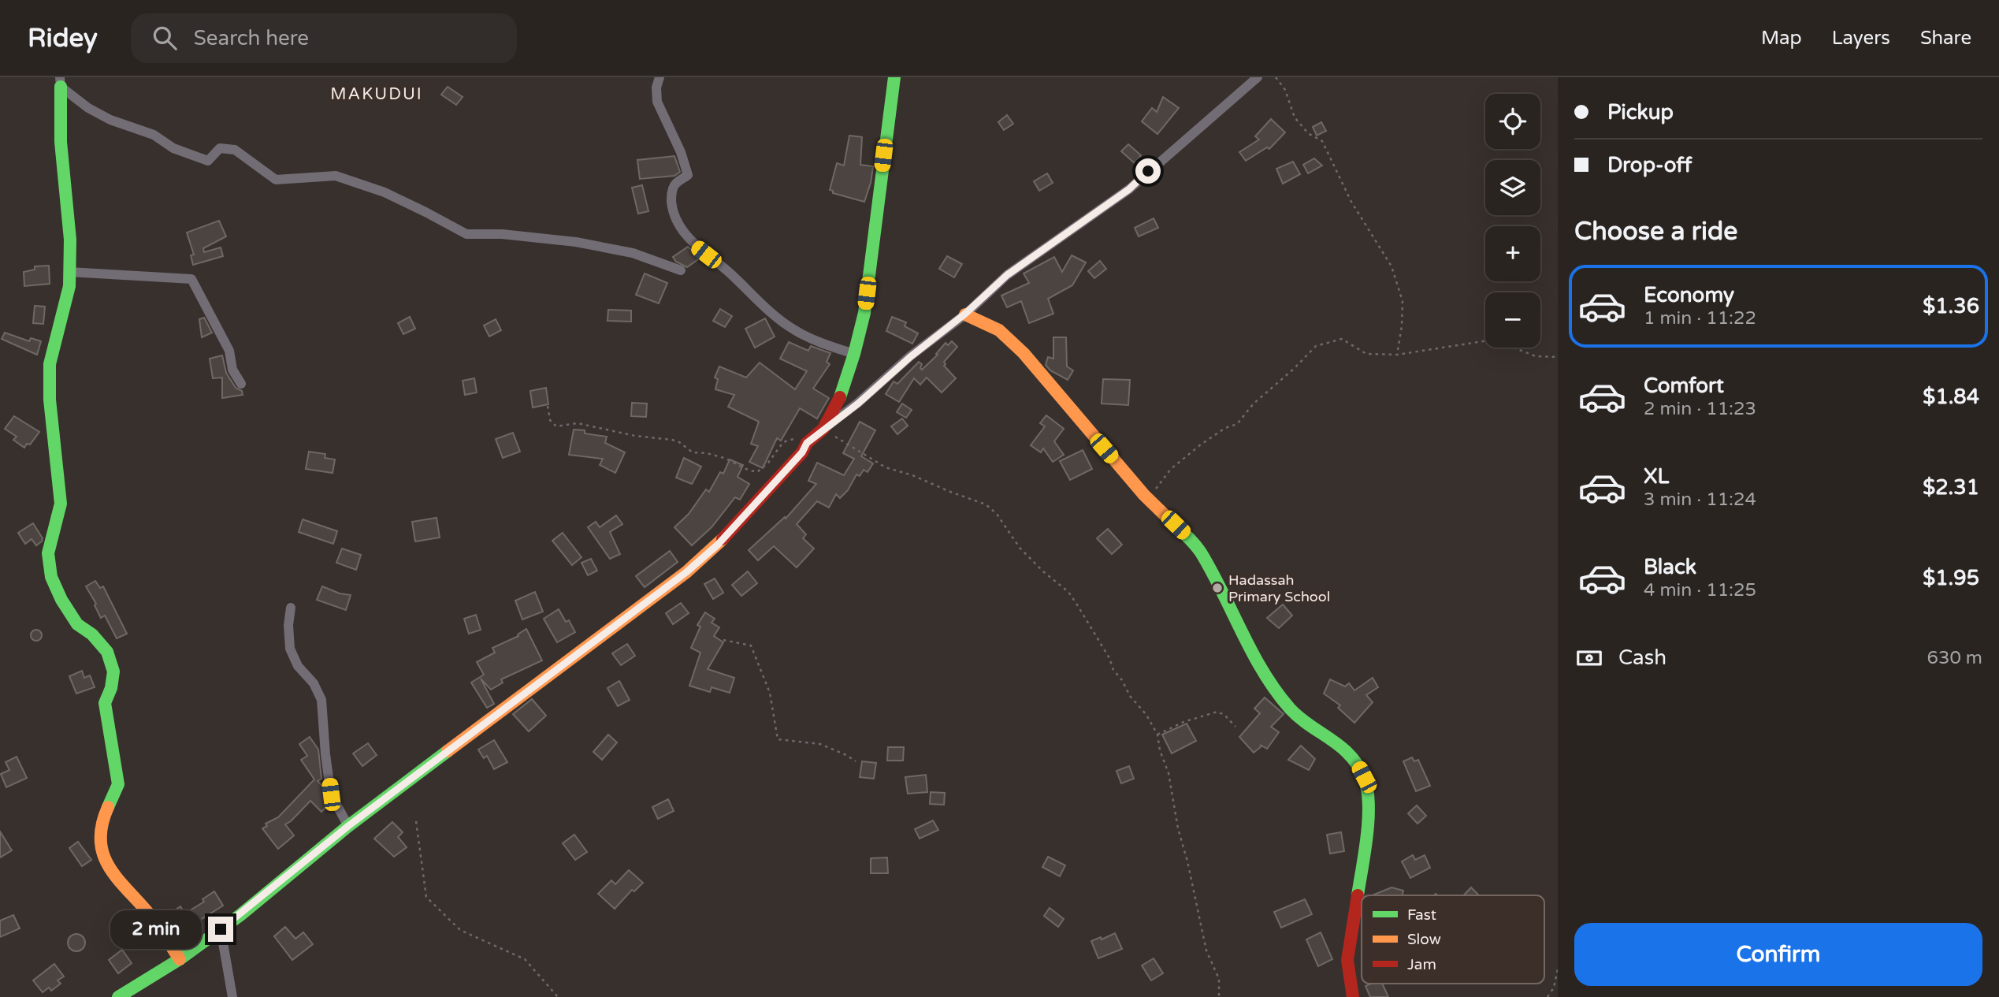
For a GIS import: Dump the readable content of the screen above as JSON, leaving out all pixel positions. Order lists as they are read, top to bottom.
{
  "districts": ["MAKUDUI"],
  "places": ["Hadassah Primary School"],
  "legend": ["Fast", "Slow", "Jam"],
  "page": {
    "header": "Ridey",
    "search": "Search here",
    "nav": ["Map", "Layers", "Share"],
    "banner": ["Pickup", "Drop-off"],
    "map_buttons": ["+", "−"],
    "heading": "Choose a ride",
    "list": [
      {
        "name": "Economy",
        "note": "1 min · 11:22",
        "value": "$1.36"
      },
      {
        "name": "Comfort",
        "note": "2 min · 11:23",
        "value": "$1.84"
      },
      {
        "name": "XL",
        "note": "3 min · 11:24",
        "value": "$2.31"
      },
      {
        "name": "Black",
        "note": "4 min · 11:25",
        "value": "$1.95"
      }
    ],
    "pay": ["Cash", "630 m"],
    "bubble": "2 min",
    "buttons": "Confirm"
  }
}
